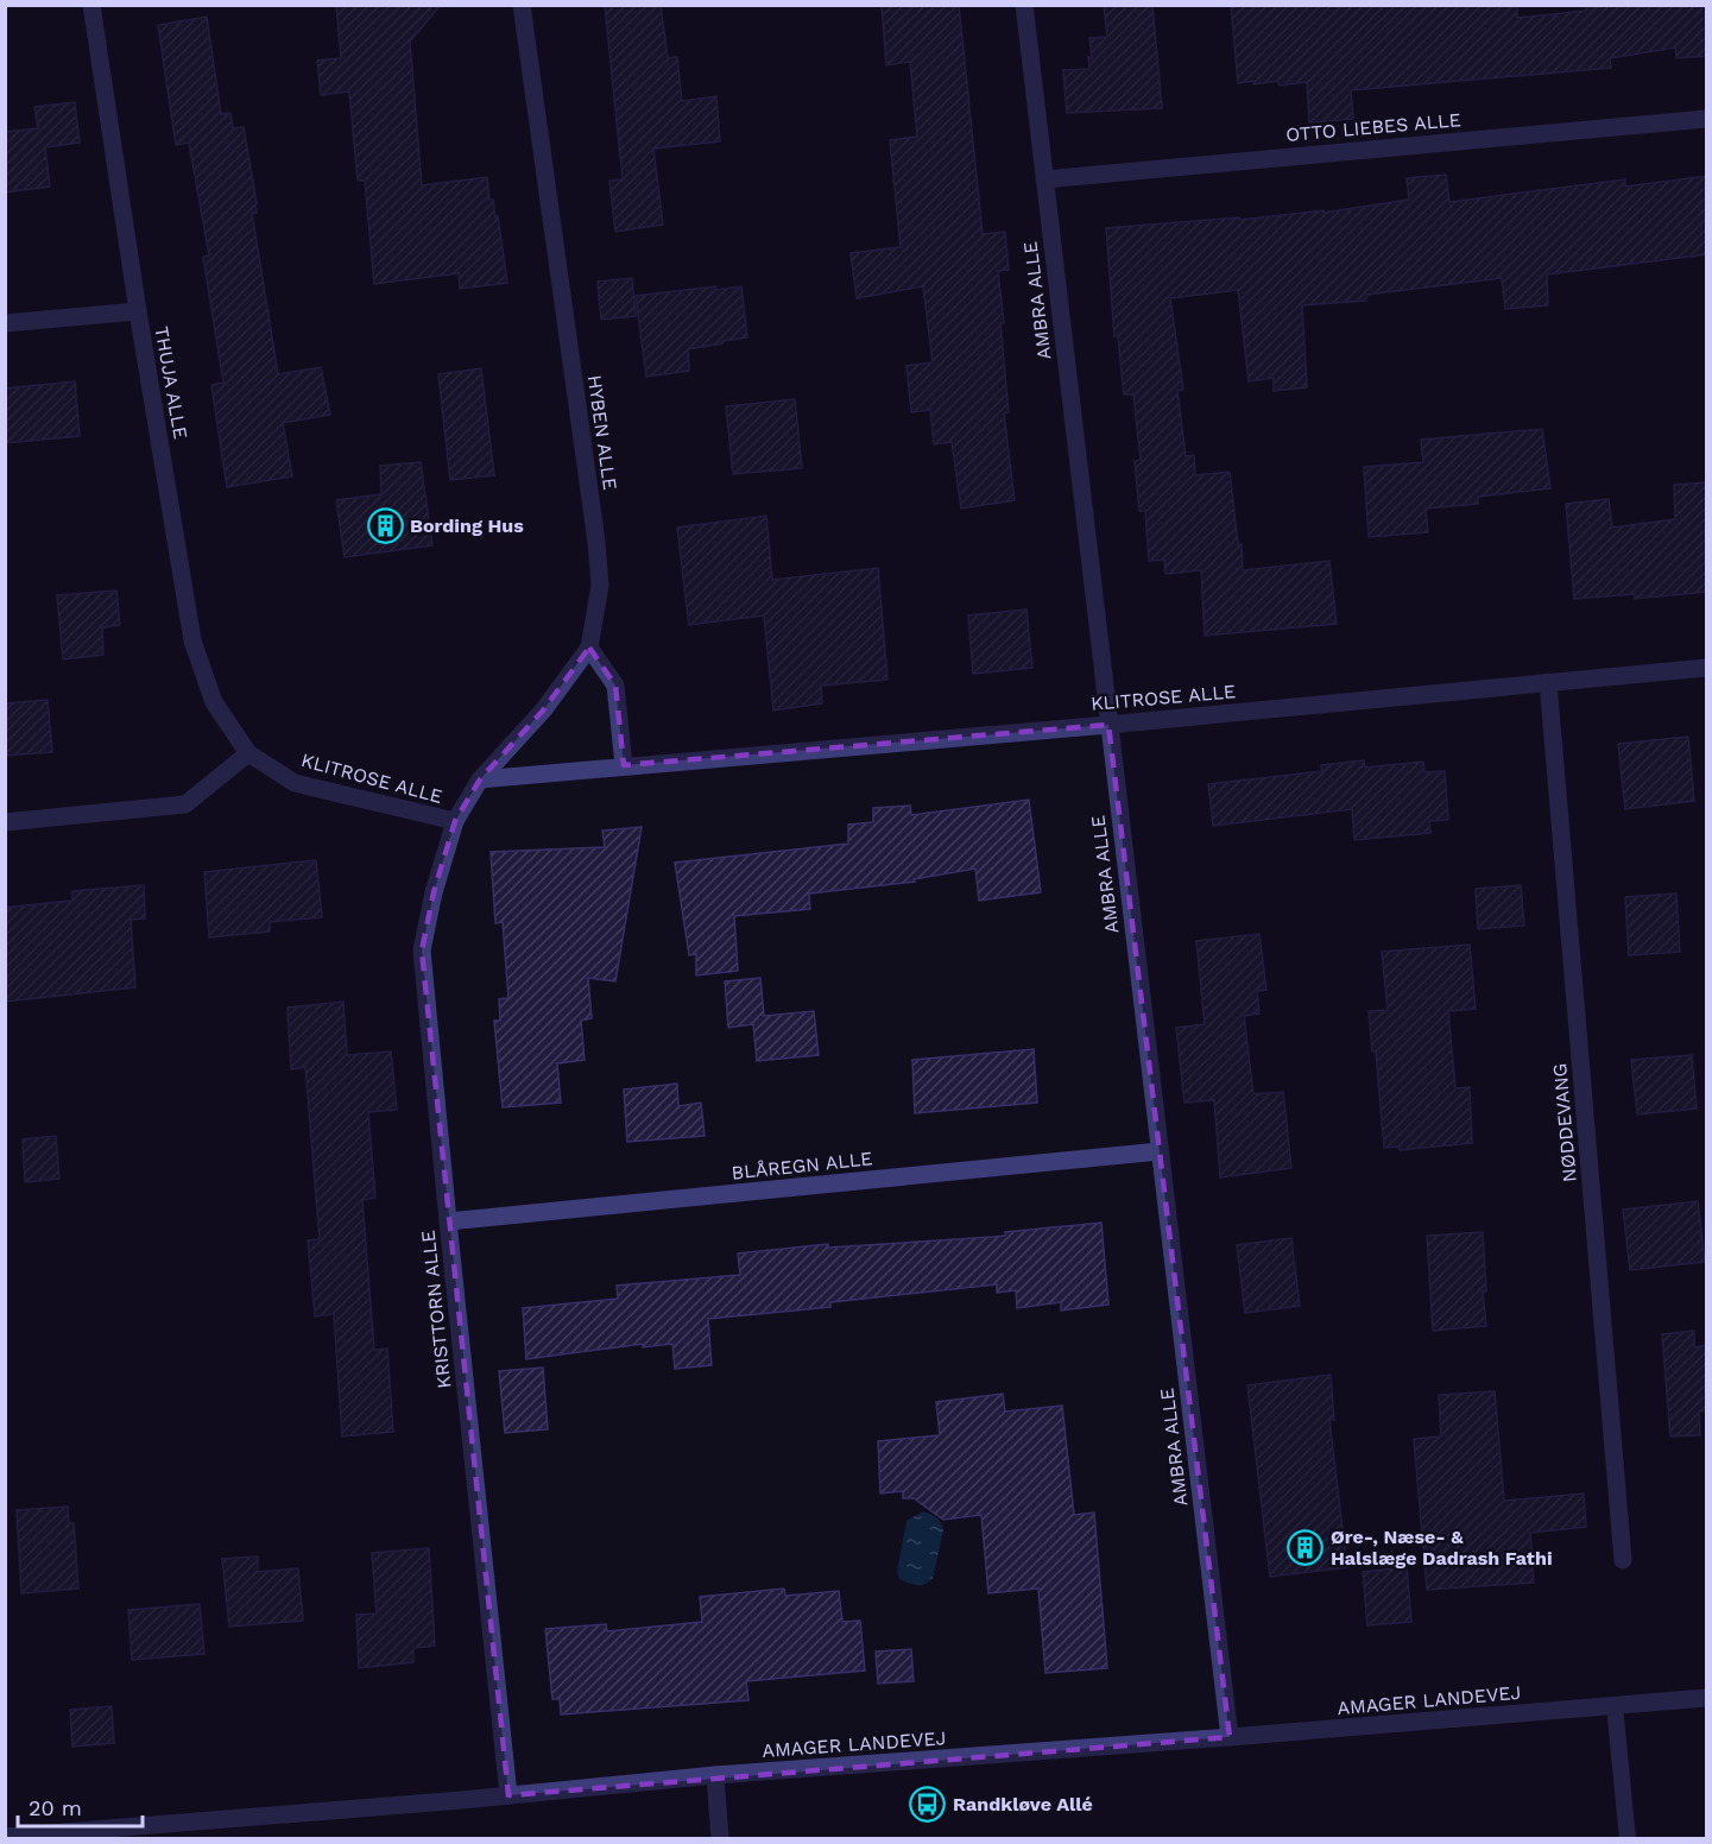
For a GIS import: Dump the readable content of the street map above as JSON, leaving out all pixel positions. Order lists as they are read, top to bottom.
{
  "streets": {
    "street": [
      "OTTO LIEBES ALLE",
      "AMBRA ALLE",
      "THUJA ALLE",
      "HYBEN ALLE",
      "KLITROSE ALLE",
      "NØDDEVANG",
      "BLÅREGN ALLE",
      "KRISTTORN ALLE",
      "AMAGER LANDEVEJ"
    ]
  },
  "crossings": [
    ["OTTO LIEBES ALLE", "AMBRA ALLE"],
    ["AMBRA ALLE", "KLITROSE ALLE"],
    ["AMBRA ALLE", "BLÅREGN ALLE"],
    ["AMBRA ALLE", "AMAGER LANDEVEJ"],
    ["THUJA ALLE", "KLITROSE ALLE"],
    ["HYBEN ALLE", "KLITROSE ALLE"],
    ["HYBEN ALLE", "KRISTTORN ALLE"],
    ["KLITROSE ALLE", "NØDDEVANG"],
    ["KLITROSE ALLE", "KRISTTORN ALLE"],
    ["BLÅREGN ALLE", "KRISTTORN ALLE"],
    ["KRISTTORN ALLE", "AMAGER LANDEVEJ"]
  ],
  "places": {
    "building": ["Bording Hus", "Øre-, Næse- & Halslæge Dadrash Fathi"],
    "bus stop": ["Randkløve Allé"]
  },
  "scale_bar": "20 m"
}
